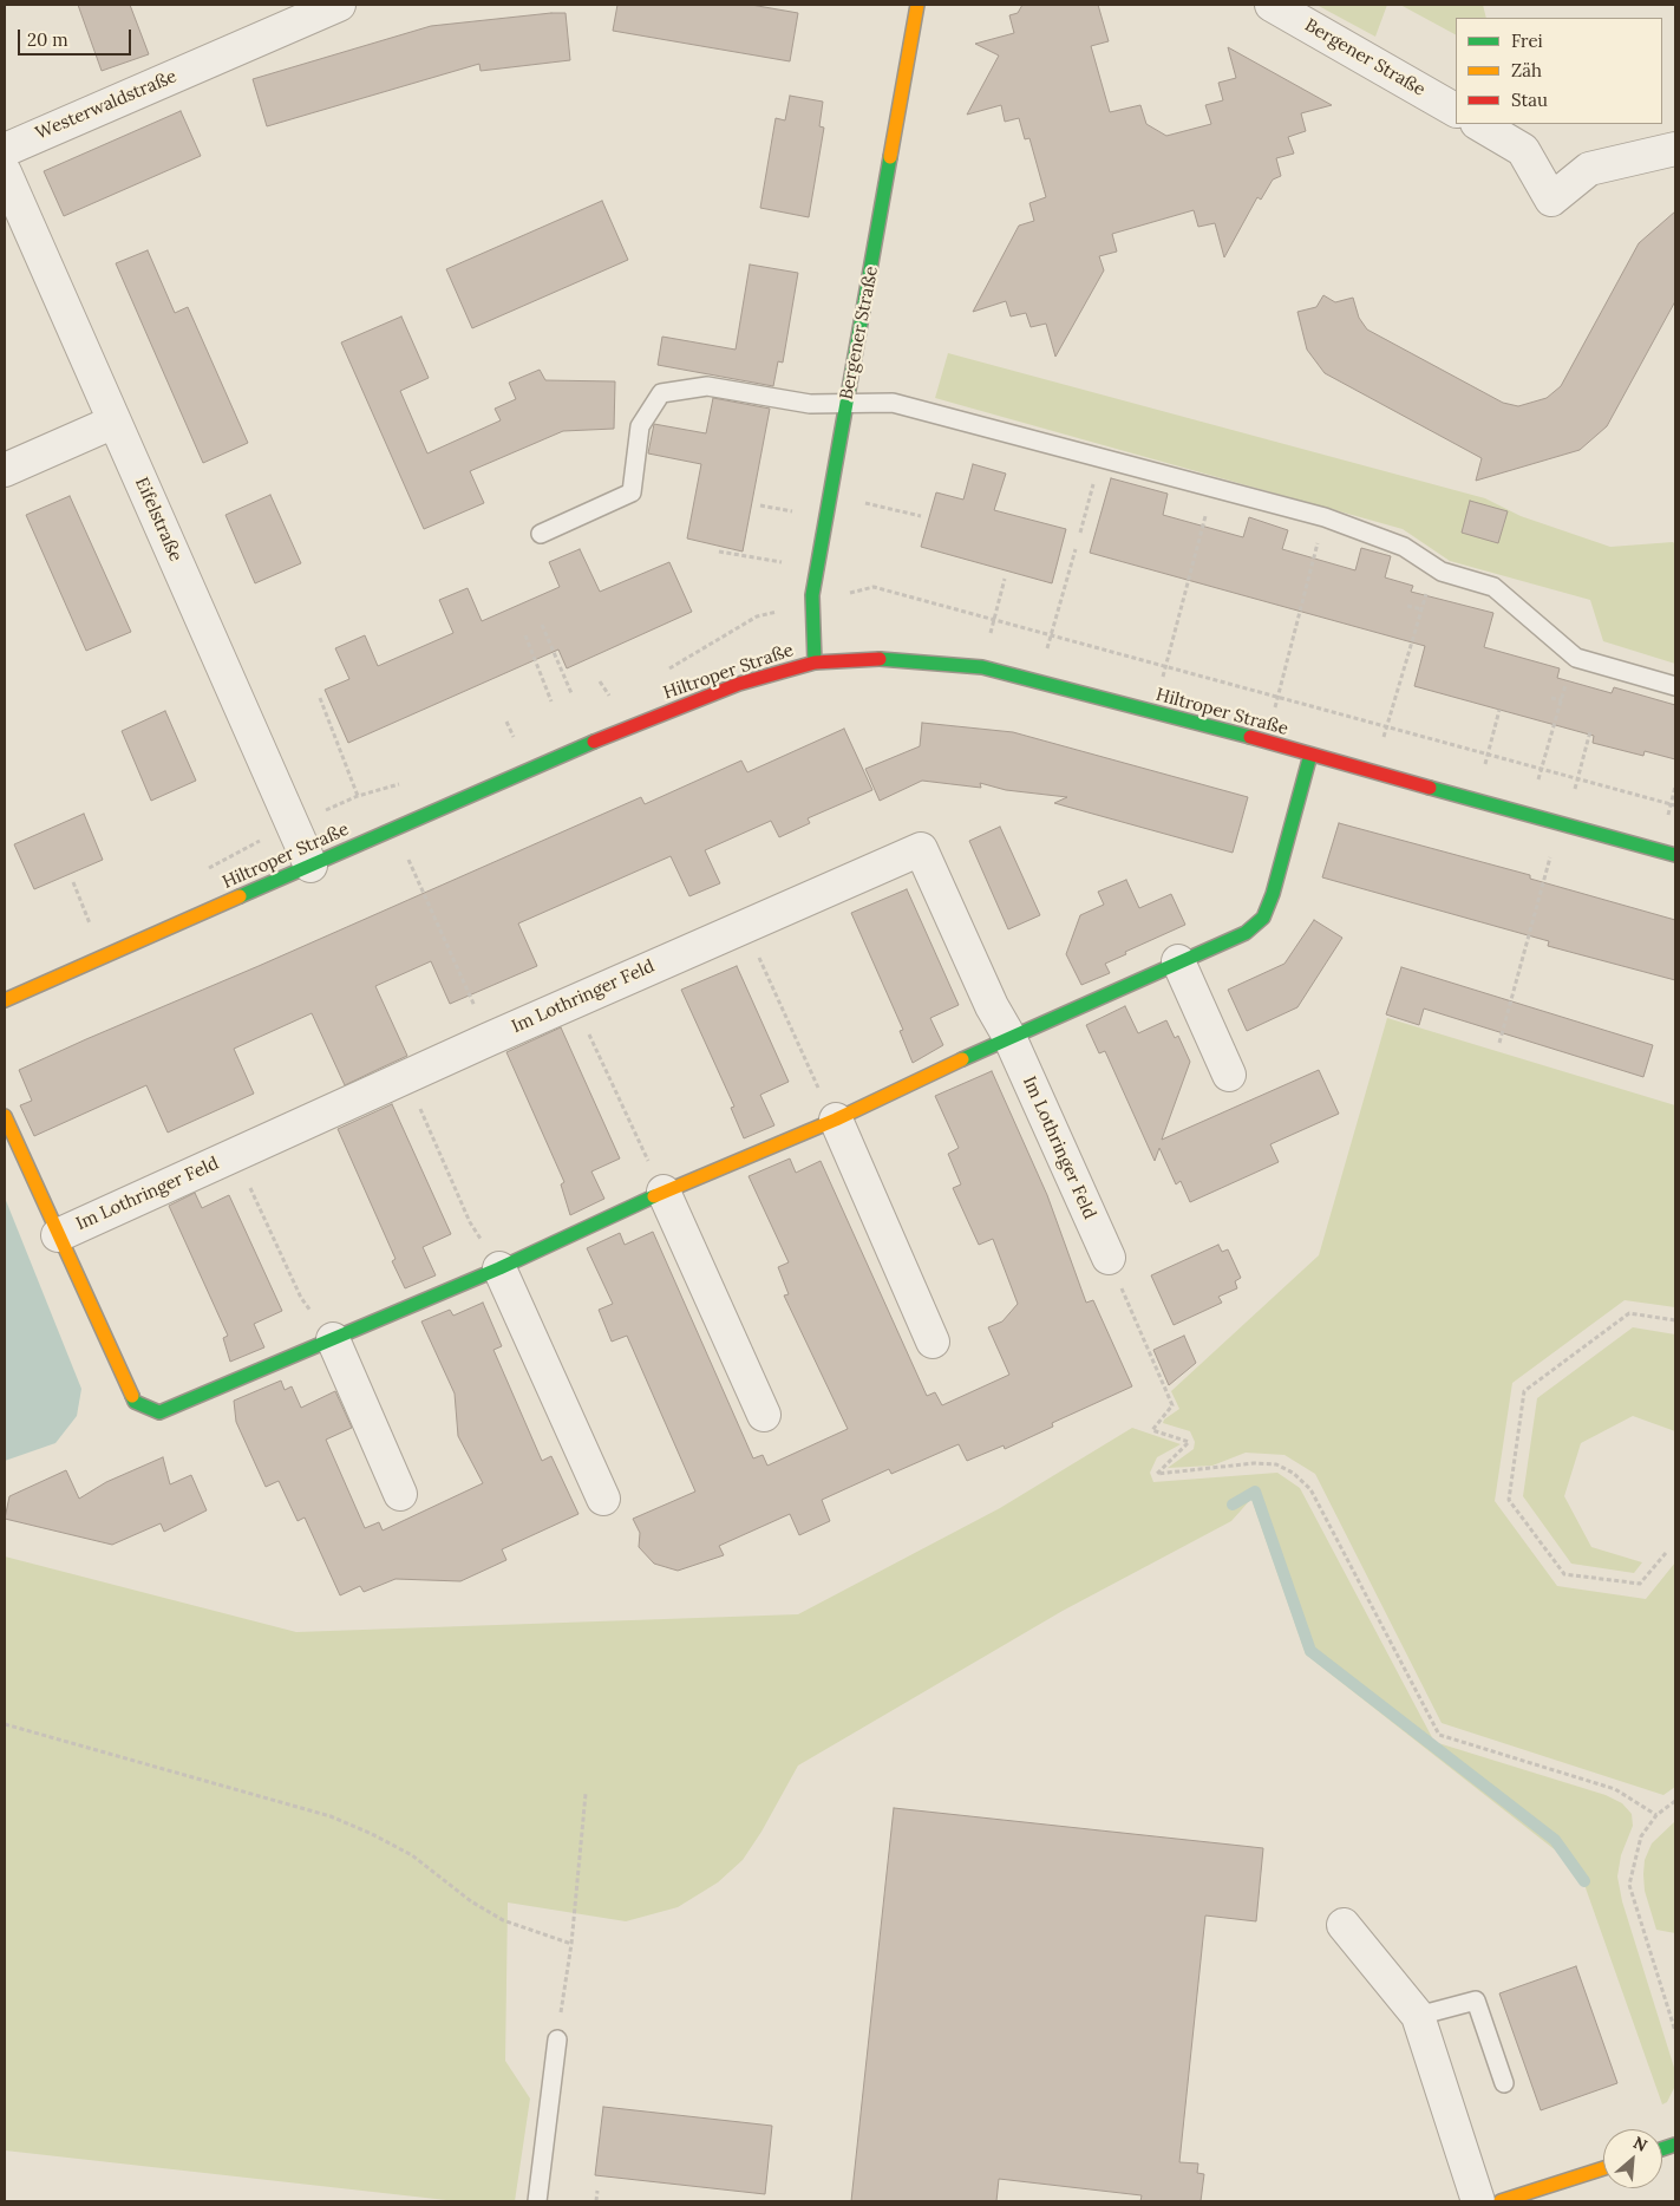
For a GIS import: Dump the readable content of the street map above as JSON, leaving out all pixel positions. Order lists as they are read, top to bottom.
{
  "streets": {
    "street": [
      "Bergener Straße",
      "Westerwaldstraße",
      "Eifelstraße",
      "Hiltroper Straße",
      "Im Lothringer Feld"
    ]
  },
  "crossings": [
    ["Bergener Straße", "Hiltroper Straße"],
    ["Eifelstraße", "Hiltroper Straße"],
    ["Hiltroper Straße", "Im Lothringer Feld"]
  ],
  "legend": ["Frei", "Zäh", "Stau"],
  "scale_bar": "20 m",
  "north": "top right"
}
